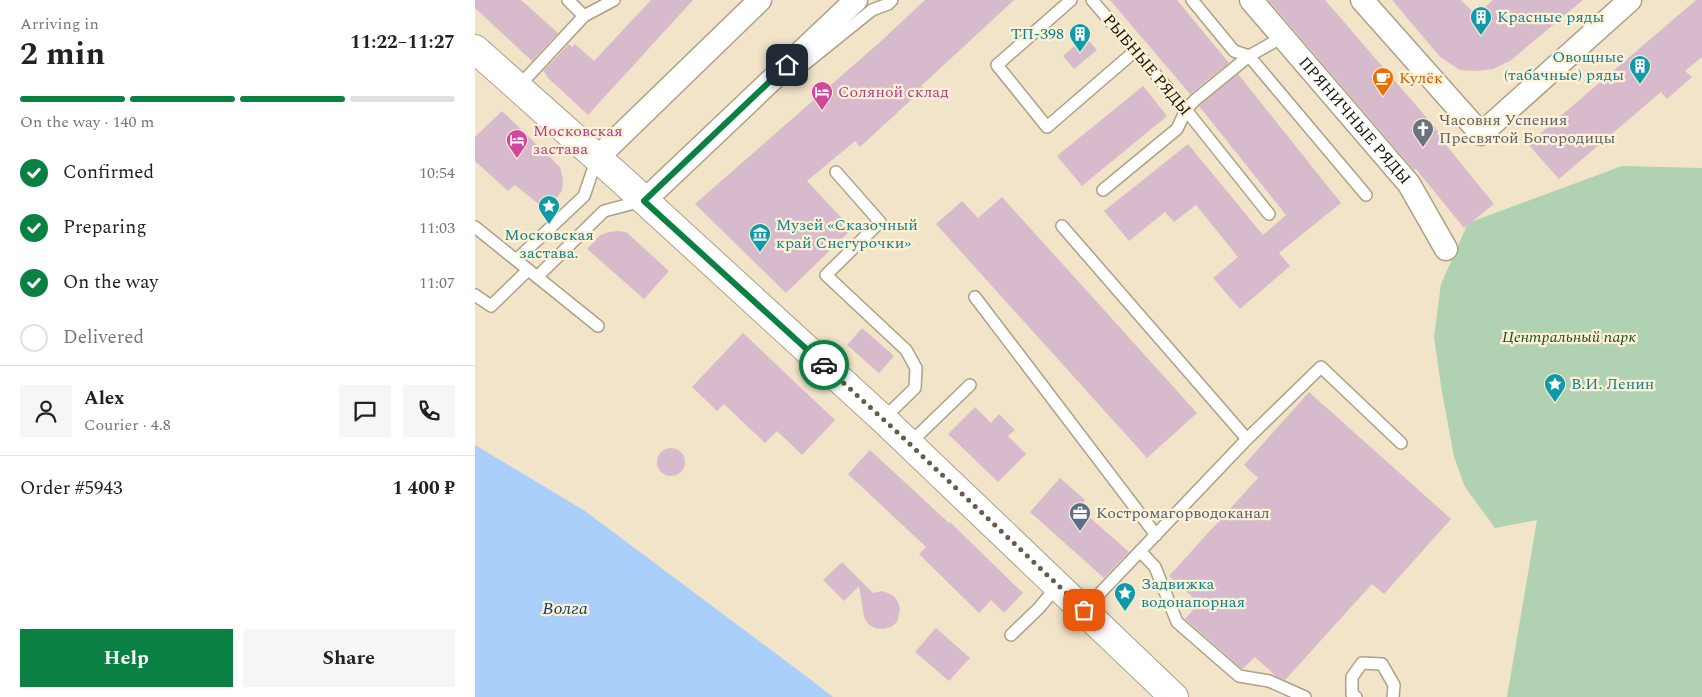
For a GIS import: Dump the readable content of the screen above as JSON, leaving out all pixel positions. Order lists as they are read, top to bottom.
{
  "streets": {
    "street": ["ПРЯНИЧНЫЕ РЯДЫ"],
    "lane": ["РЫБНЫЕ РЯДЫ"]
  },
  "water": ["Волга"],
  "parks": ["Центральный парк"],
  "places": {
    "building": ["Красные ряды", "ТП-398", "Овощные (табачные) ряды"],
    "cafe": ["Кулёк"],
    "hotel": ["Соляной склад", "Московская застава"],
    "church": ["Часовня Успения Пресвятой Богородицы"],
    "place": ["Московская застава.", "В.И. Ленин", "Задвижка водонапорная"],
    "museum": ["Музей «Сказочный край Снегурочки»"],
    "office": ["Костромагорводоканал"]
  },
  "page": {
    "heading": ["2 min", "Arriving in", "11:22–11:27"],
    "panel": [
      "Alex",
      "Courier · 4.8",
      "Order #5943",
      "1 400 ₽"
    ],
    "bar": "On the way · 140 m",
    "list": [
      ["Confirmed", "10:54"],
      ["Preparing", "11:03"],
      ["On the way", "11:07"],
      "Delivered"
    ],
    "buttons": ["Help", "Share"]
  }
}
